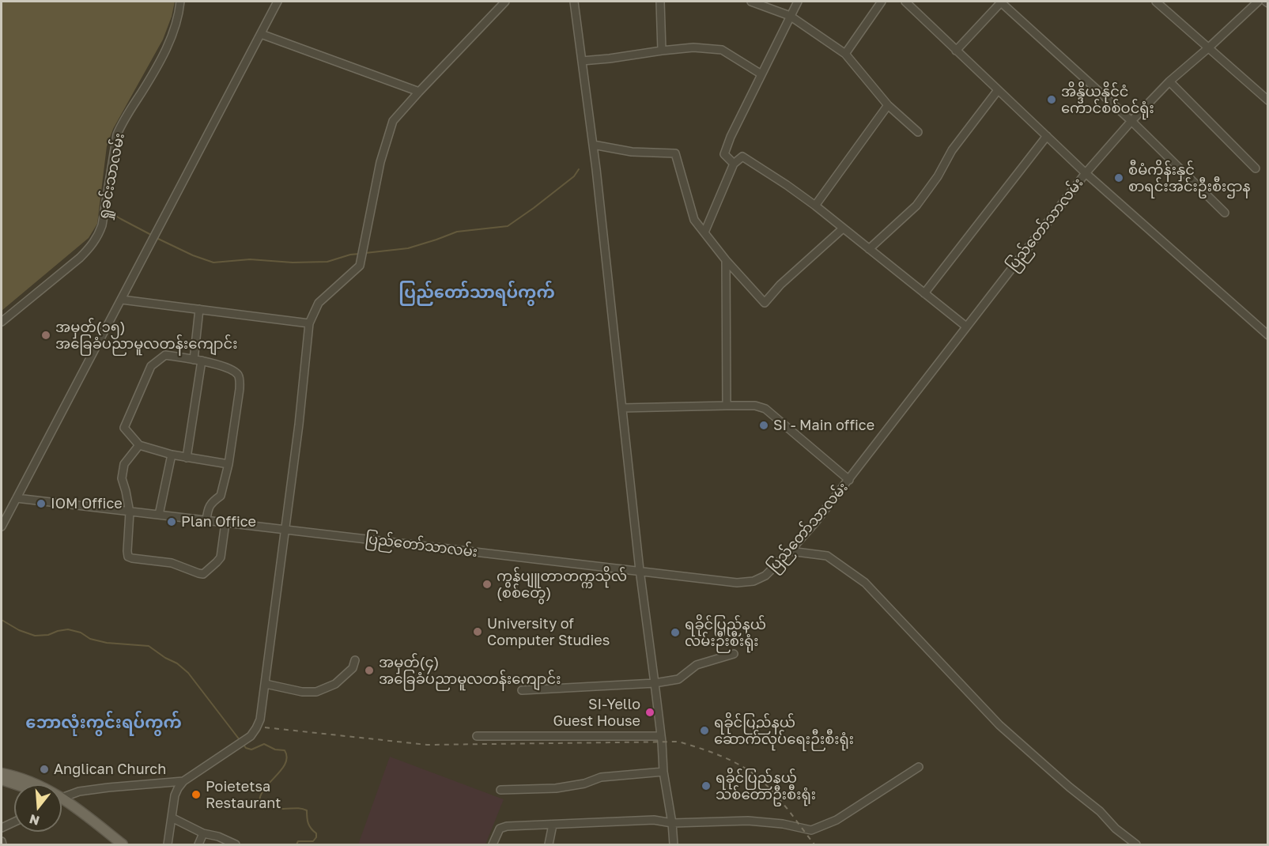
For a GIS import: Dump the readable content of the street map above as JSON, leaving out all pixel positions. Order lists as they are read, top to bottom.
{
  "streets": {
    "street": ["ရှုခင်းသာလမ်း", "ပြည်တော်သာလမ်း"]
  },
  "districts": ["ပြည်တော်သာရပ်ကွက်", "ဘောလုံးကွင်းရပ်ကွက်"],
  "places": [
    "အိန္ဒိယနိုင်ငံ ကောင်စစ်ဝင်ရုံး",
    "စီမံကိန်းနှင့် စာရင်းအင်းဦးစီးဌာန",
    "အမှတ်(၁၅) အခြေခံပညာမူလတန်းကျောင်း",
    "SI - Main office",
    "IOM Office",
    "Plan Office",
    "ကွန်ပျူတာတက္ကသိုလ် (စစ်တွေ)",
    "University of Computer Studies",
    "ရခိုင်ပြည်နယ် လမ်းဉီးစီးရုံး",
    "အမှတ်(၄) အခြေခံပညာမူလတန်းကျောင်း",
    "SI-Yello Guest House",
    "ရခိုင်ပြည်နယ် ဆောက်လုပ်ရေးဉီးစီးရုံး",
    "Anglican Church",
    "ရခိုင်ပြည်နယ် သစ်တောဦးစီးရုံး",
    "Poietetsa Restaurant"
  ],
  "north": "bottom"
}
